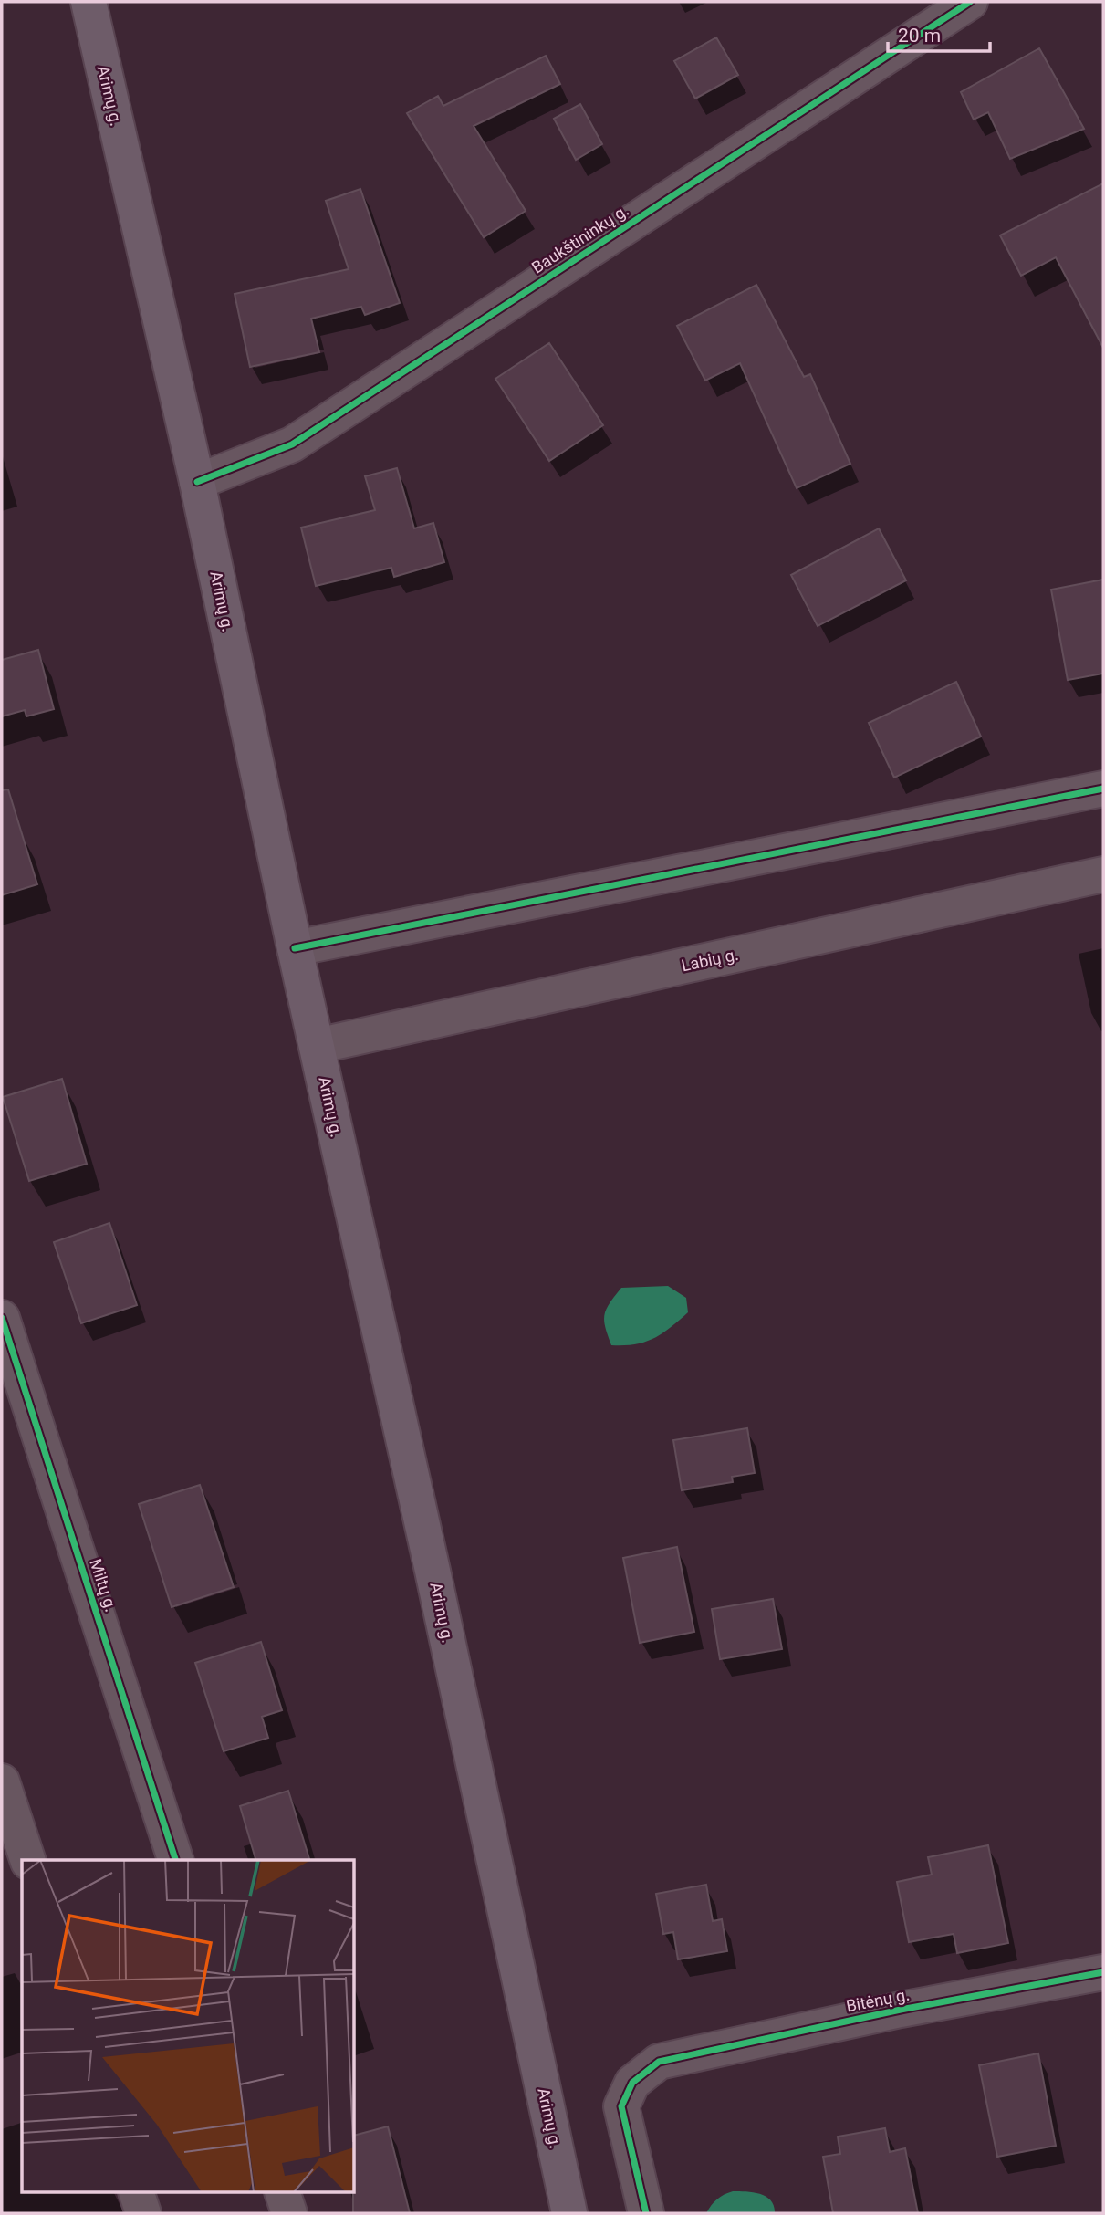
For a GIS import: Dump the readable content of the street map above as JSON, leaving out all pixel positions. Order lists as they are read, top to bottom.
{
  "streets": {
    "main road": ["Arimų g."],
    "street": [
      "Baukštininkų g.",
      "Labių g.",
      "Miltų g.",
      "Bitėnų g."
    ]
  },
  "crossings": [
    ["Arimų g.", "Baukštininkų g."],
    ["Arimų g.", "Labių g."]
  ],
  "scale_bar": "20 m"
}
